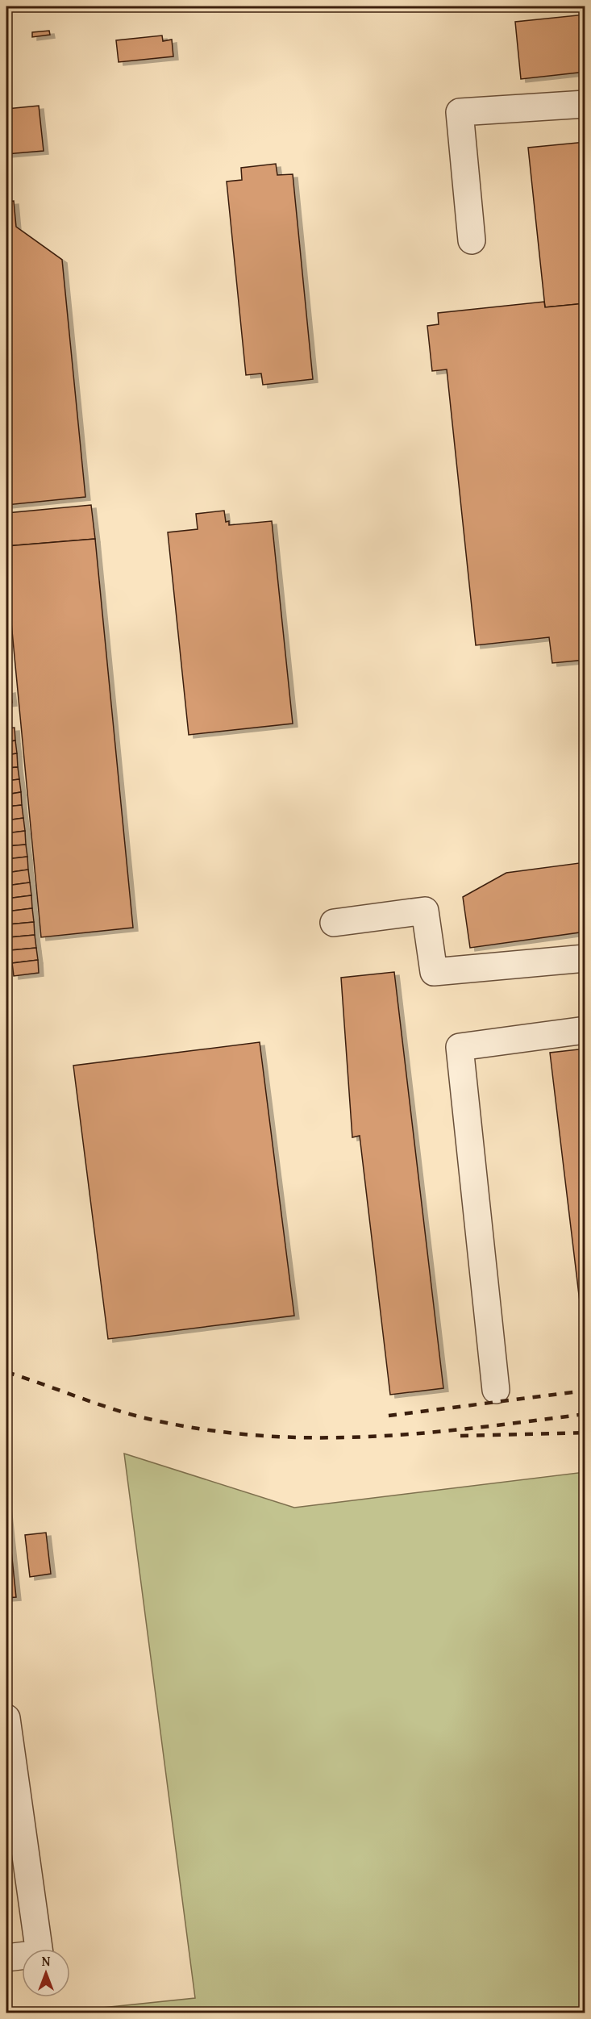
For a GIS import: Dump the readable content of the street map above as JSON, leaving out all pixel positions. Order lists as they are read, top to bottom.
{
  "north": "top"
}
